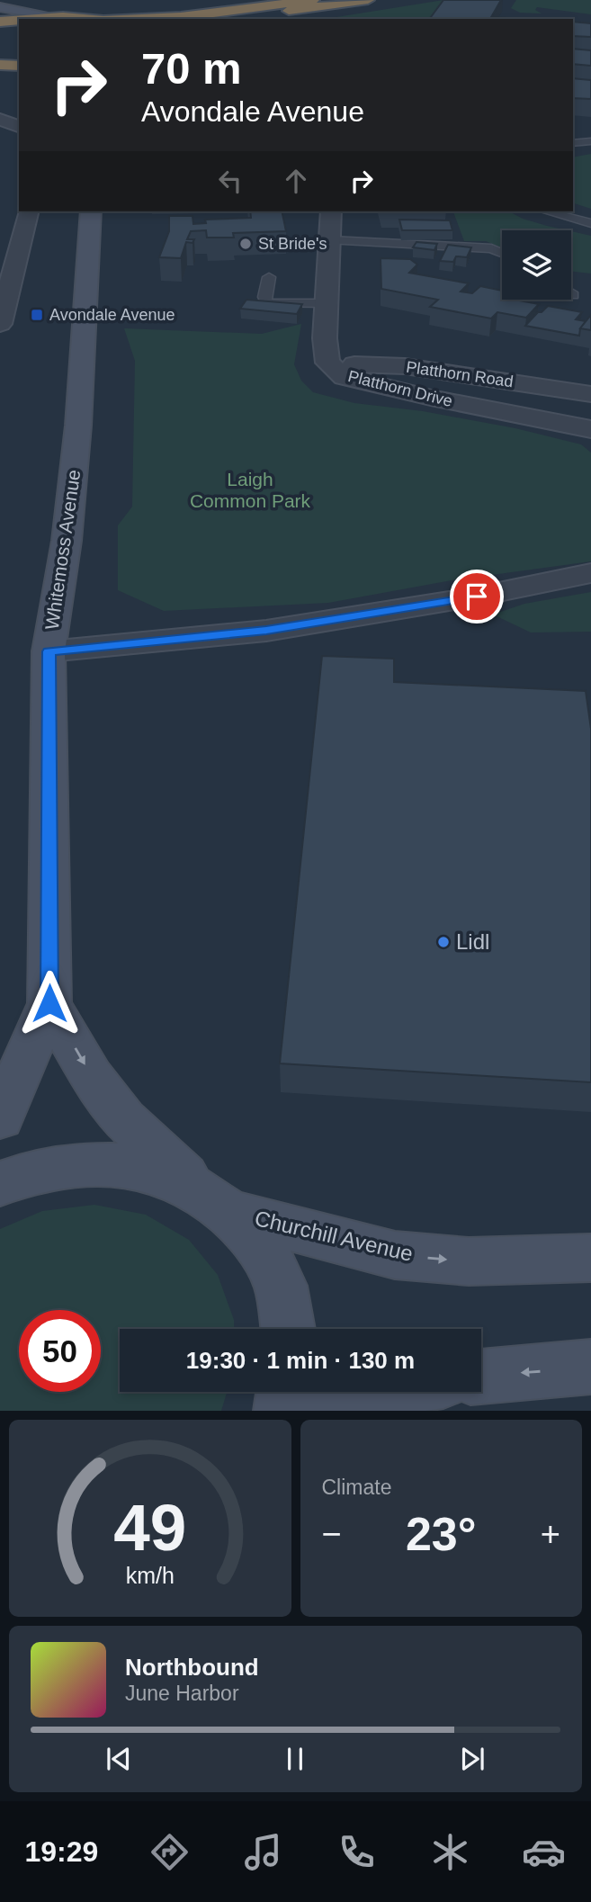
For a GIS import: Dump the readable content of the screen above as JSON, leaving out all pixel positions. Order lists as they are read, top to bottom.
{
  "streets": {
    "main road": ["Whitemoss Avenue", "Churchill Avenue"],
    "street": ["Platthorn Road", "Platthorn Drive"]
  },
  "crossings": [
    ["Platthorn Road", "Platthorn Drive"],
    ["Whitemoss Avenue", "Churchill Avenue"]
  ],
  "one_way": ["Churchill Avenue"],
  "parks": ["Laigh Common Park"],
  "places": {
    "other": ["St Bride's", "Lidl"],
    "transit": ["Avondale Avenue"]
  },
  "page": {
    "turn": ["70 m", "Avondale Avenue"],
    "limit": "50",
    "trip": "19:30 · 1 min · 130 m",
    "tile": "Climate",
    "heat": ["−", "23°", "+"],
    "song": ["Northbound", "June Harbor"],
    "tabs": "19:29",
    "gauge": ["49", "km/h"]
  }
}
